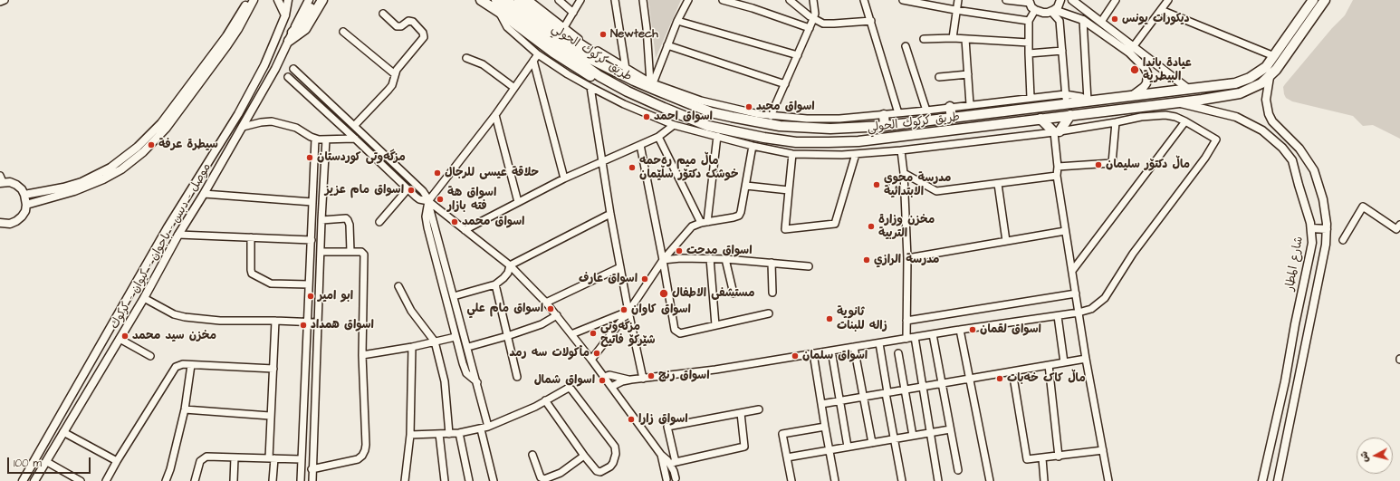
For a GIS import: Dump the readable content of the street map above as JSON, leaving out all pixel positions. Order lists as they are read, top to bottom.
{
  "streets": {
    "highway": ["طريق كركوك الحولي"],
    "main road": ["موصل - دبس - باجوان - كيوان - كركوك", "شارع المطار"]
  },
  "crossings": [
    ["طريق كركوك الحولي", "شارع المطار"]
  ],
  "places": [
    "ديكورات يونس",
    "Newtech",
    "عيادة باندا البيطرية",
    "اسواق مجيد",
    "اسواق احمد",
    "سيطرة عرفة",
    "مزگەوتی کوردستان",
    "ماڵ دکتۆر سلیمان",
    "ماڵ میم رەحمە خوشک دکتۆر سڵێمان",
    "حلاقة عيسى للرجال",
    "مدرسة محوي الابتدائية",
    "اسواق مام عزيز",
    "اسواق هة فته بازار",
    "اسواق محمد",
    "مخزن وزارة التربية",
    "اسواق مدحت",
    "مدرسة الرازي",
    "اسواق عارف",
    "مستشفى الاطفال",
    "ابو امير",
    "اسواق مام علي",
    "اسواق كاوان",
    "ثانوية زاله للبنات",
    "اسواق همداد",
    "اسواق لقمان",
    "مزگەوتی شێرکۆ فاتیح",
    "مخزن سيد محمد",
    "مأكولات سه رمد",
    "اسواق سلمان",
    "اسواق رنج",
    "ماڵ کاک خەبات",
    "اسواق شمال",
    "اسواق زارا"
  ],
  "scale_bar": "100 m",
  "north": "left"
}
